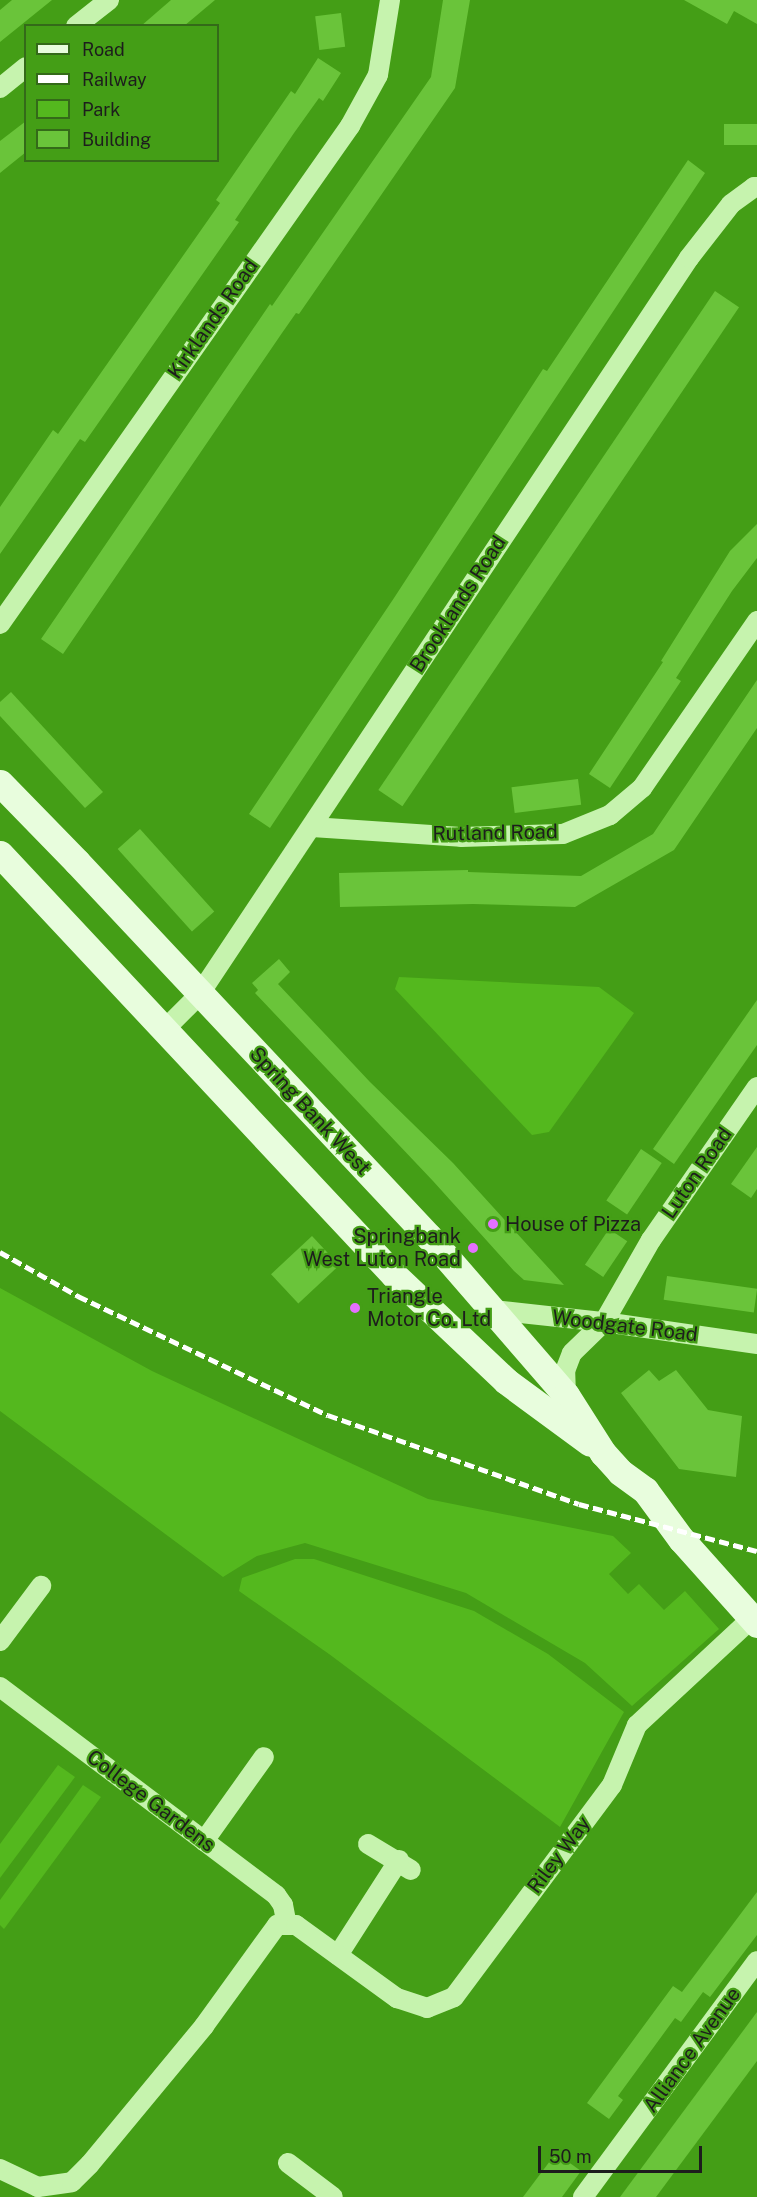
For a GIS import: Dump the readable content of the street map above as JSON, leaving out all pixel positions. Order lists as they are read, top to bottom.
{
  "streets": {
    "street": [
      "Kirklands Road",
      "Brooklands Road",
      "Rutland Road",
      "Spring Bank West",
      "Luton Road",
      "Woodgate Road",
      "College Gardens",
      "Riley Way",
      "Alliance Avenue"
    ]
  },
  "crossings": [
    ["Brooklands Road", "Rutland Road"],
    ["Brooklands Road", "Spring Bank West"],
    ["Spring Bank West", "Luton Road"],
    ["Spring Bank West", "Woodgate Road"],
    ["Spring Bank West", "Riley Way"],
    ["Luton Road", "Woodgate Road"],
    ["College Gardens", "Riley Way"]
  ],
  "places": ["House of Pizza", "Springbank West Luton Road", "Triangle Motor Co. Ltd"],
  "legend": [
    "Road",
    "Railway",
    "Park",
    "Building"
  ],
  "scale_bar": "50 m"
}
